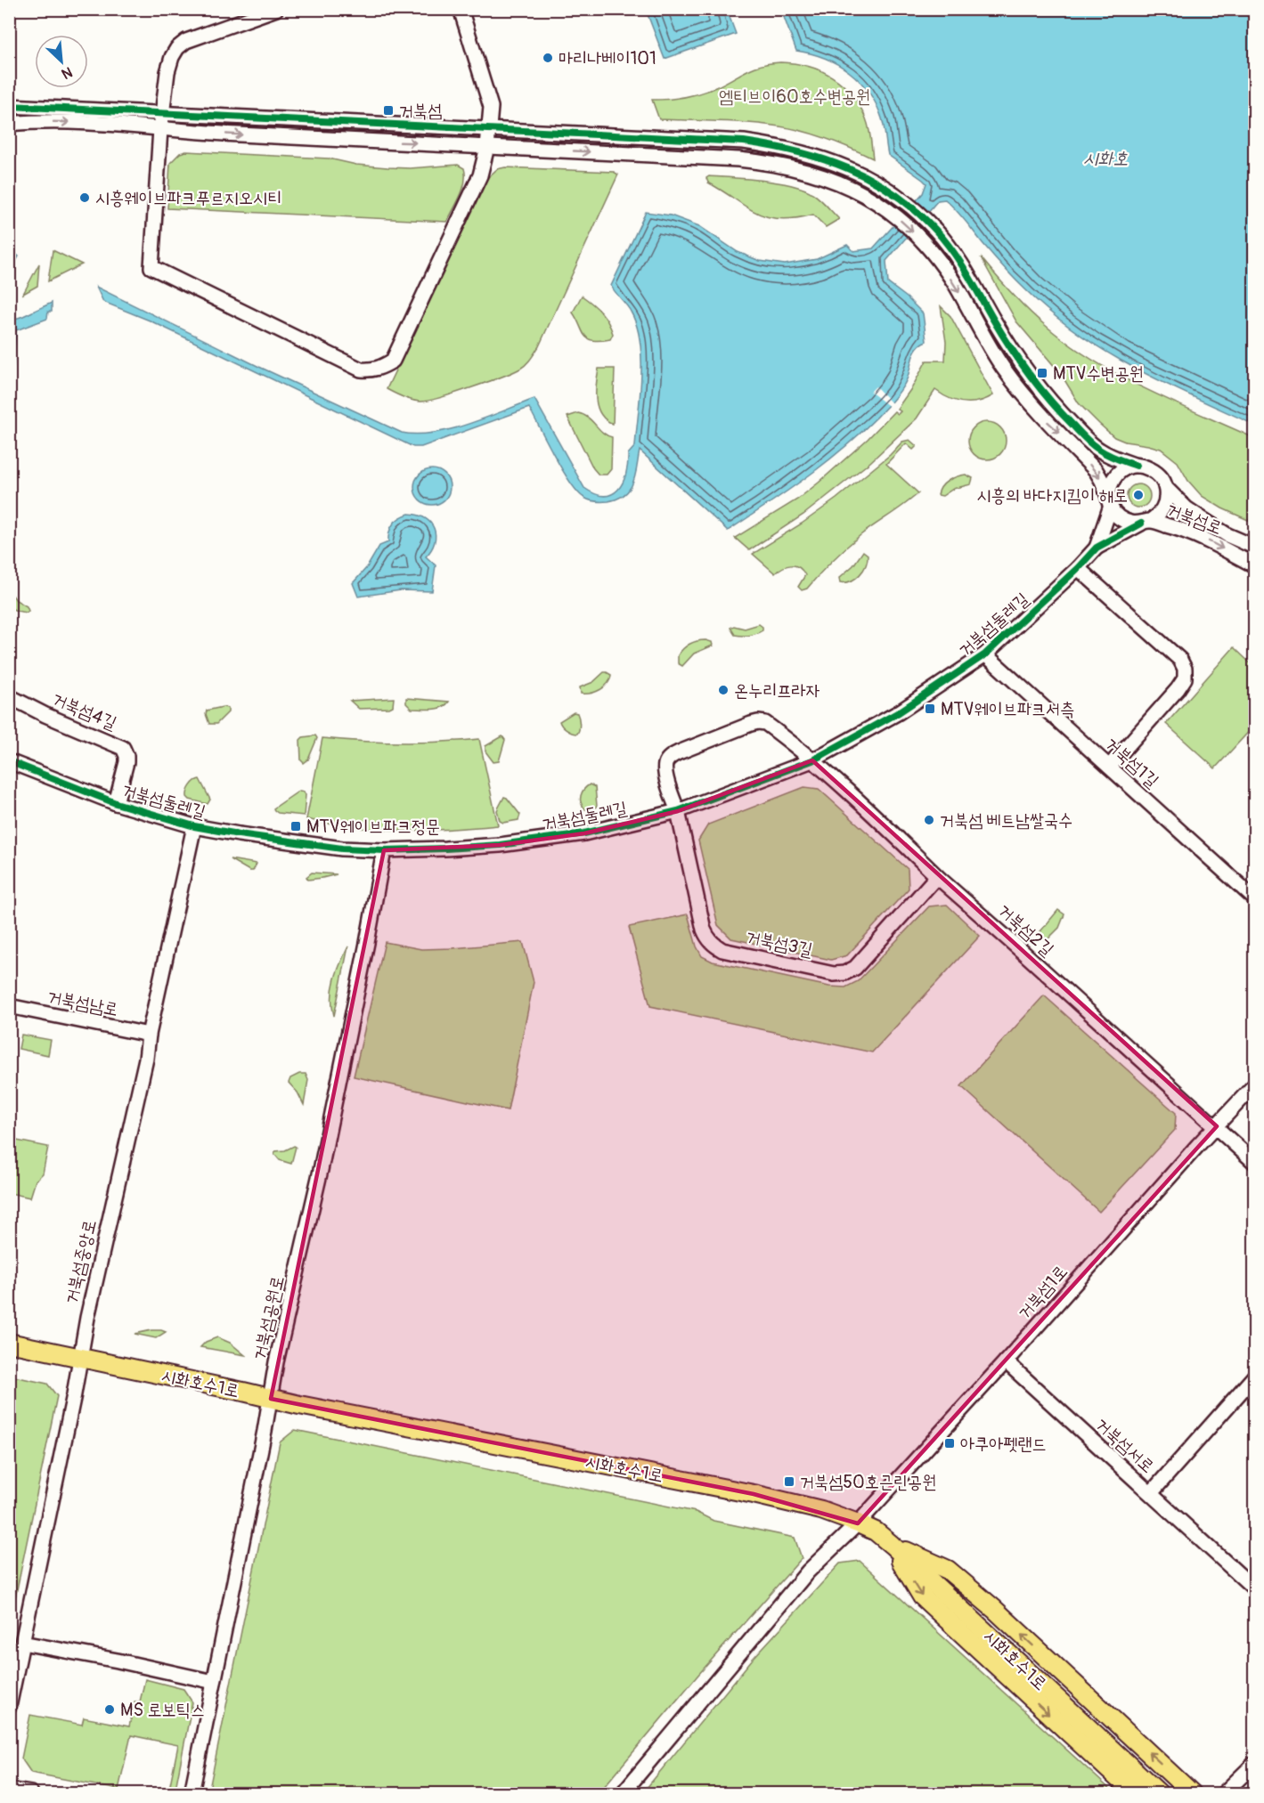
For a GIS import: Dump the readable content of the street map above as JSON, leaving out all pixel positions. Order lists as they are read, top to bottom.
{
  "streets": {
    "main road": ["시화호수1로"],
    "street": [
      "거북섬로",
      "거북섬둘레길",
      "거북섬4길",
      "거북섬1길",
      "거북섬2길",
      "거북섬3길",
      "거북섬남로",
      "거북섬중앙로",
      "거북섬1로",
      "거북섬공원로",
      "거북섬서로"
    ]
  },
  "crossings": [
    ["거북섬둘레길", "거북섬4길"],
    ["거북섬둘레길", "거북섬1길"],
    ["거북섬둘레길", "거북섬2길"],
    ["거북섬둘레길", "거북섬3길"],
    ["거북섬둘레길", "거북섬중앙로"],
    ["거북섬둘레길", "거북섬공원로"],
    ["거북섬2길", "거북섬3길"],
    ["거북섬2길", "거북섬1로"],
    ["거북섬남로", "거북섬중앙로"],
    ["거북섬중앙로", "시화호수1로"],
    ["거북섬1로", "시화호수1로"],
    ["거북섬1로", "거북섬서로"],
    ["거북섬공원로", "시화호수1로"]
  ],
  "water": ["시화호"],
  "parks": ["엠티브이60호수변공원"],
  "places": {
    "other": [
      "마리나베이101",
      "시흥웨이브파크푸르지오시티",
      "시흥의 바다지킴이 해로",
      "온누리프라자",
      "거북섬 베트남쌀국수",
      "MS 로보틱스"
    ],
    "transit": [
      "거북섬",
      "MTV수변공원",
      "MTV웨이브파크서측",
      "MTV웨이브파크정문",
      "아쿠아펫랜드",
      "거북섬50호근린공원"
    ]
  },
  "north": "bottom right"
}
